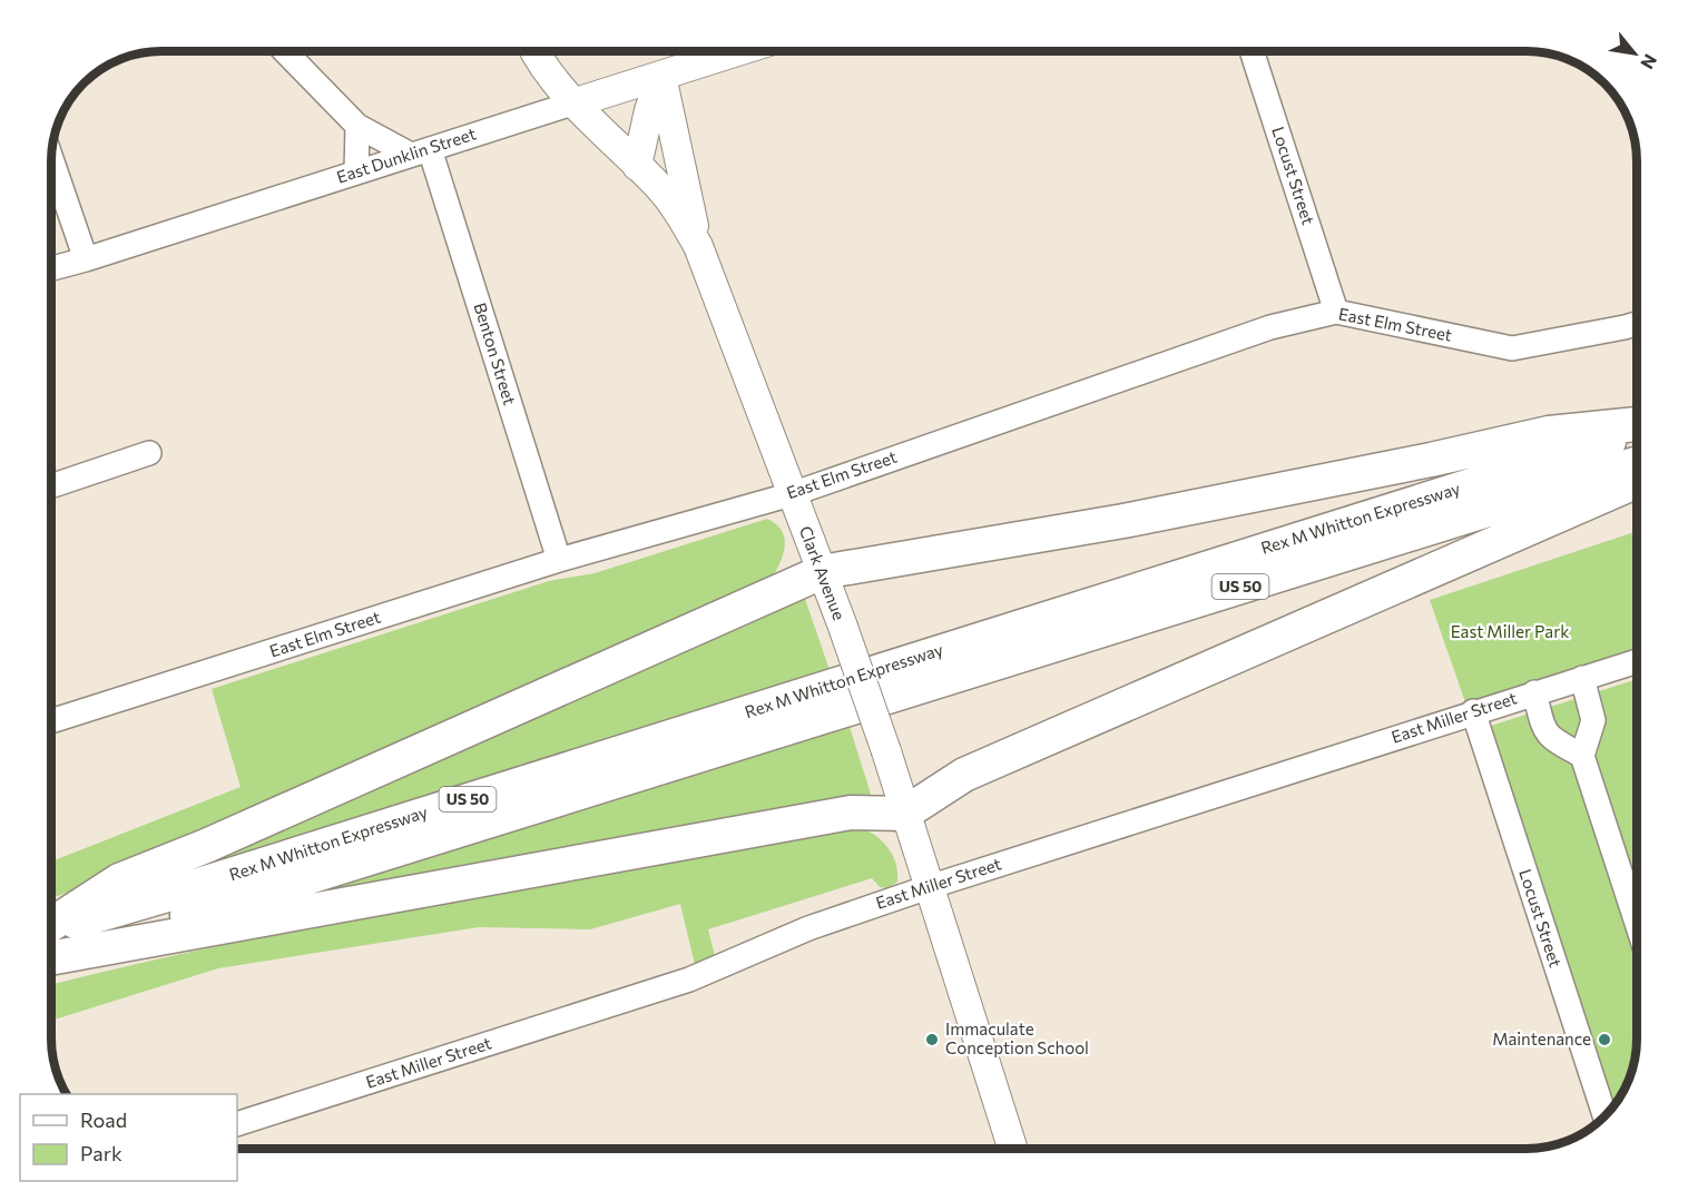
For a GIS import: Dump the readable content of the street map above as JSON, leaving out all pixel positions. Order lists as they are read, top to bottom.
{
  "streets": {
    "highway": ["Rex M Whitton Expressway", "US 50"],
    "main road": ["East Dunklin Street", "Clark Avenue"],
    "street": [
      "Locust Street",
      "East Elm Street",
      "Benton Street",
      "East Miller Street"
    ]
  },
  "crossings": [
    ["East Dunklin Street", "Benton Street"],
    ["East Dunklin Street", "Clark Avenue"],
    ["Locust Street", "East Elm Street"],
    ["Locust Street", "East Miller Street"],
    ["East Elm Street", "Benton Street"],
    ["East Elm Street", "Clark Avenue"],
    ["Clark Avenue", "East Miller Street"]
  ],
  "parks": ["East Miller Park"],
  "places": ["Immaculate Conception School", "Maintenance"],
  "legend": ["Road", "Park"],
  "north": "bottom right"
}
